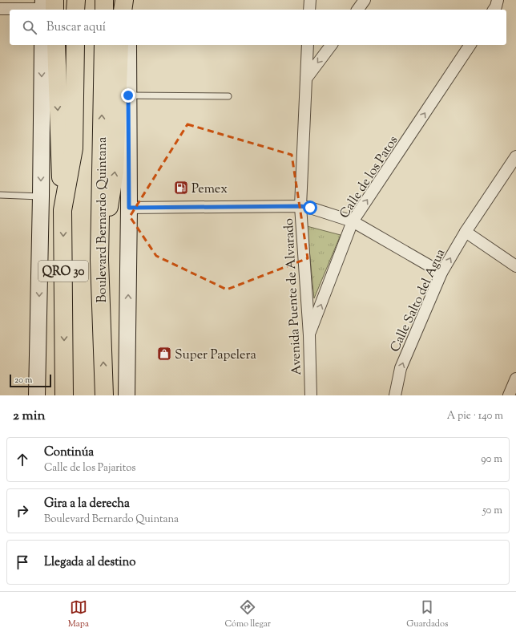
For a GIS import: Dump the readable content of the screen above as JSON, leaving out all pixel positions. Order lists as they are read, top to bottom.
{
  "streets": {
    "highway": ["Boulevard Bernardo Quintana", "QRO 30"],
    "street": ["Calle de los Patos", "Avenida Puente de Alvarado", "Calle Salto del Agua"]
  },
  "crossings": [
    ["Calle de los Patos", "Avenida Puente de Alvarado"]
  ],
  "one_way": ["Calle de los Patos", "Calle Salto del Agua"],
  "places": {
    "fuel station": ["Pemex"],
    "shop": ["Super Papelera"]
  },
  "scale_bar": "20 m",
  "page": {
    "search": "Buscar aquí",
    "scale": "20 m",
    "heading": ["2 min", "A pie · 140 m"],
    "list": [
      ["Continúa", "Calle de los Pajaritos", "90 m"],
      ["Gira a la derecha", "Boulevard Bernardo Quintana", "50 m"],
      "Llegada al destino"
    ],
    "nav": ["Mapa", "Cómo llegar", "Guardados"]
  }
}
